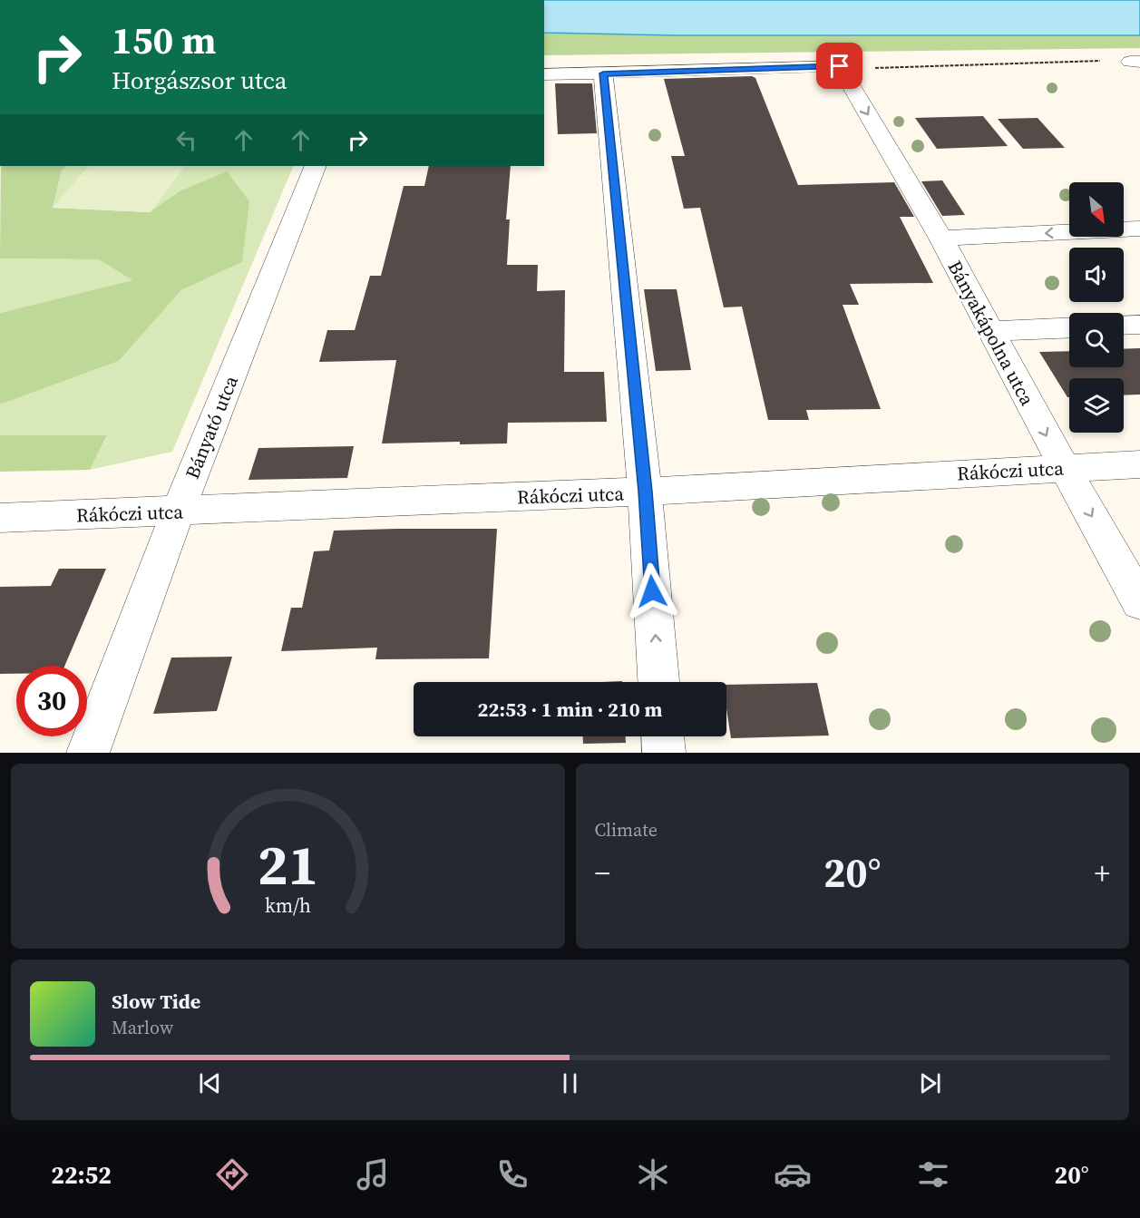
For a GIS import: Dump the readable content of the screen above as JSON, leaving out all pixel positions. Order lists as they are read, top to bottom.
{
  "streets": {
    "street": ["Bányakápolna utca", "Bányató utca", "Rákóczi utca"]
  },
  "crossings": [
    ["Bányakápolna utca", "Rákóczi utca"],
    ["Bányató utca", "Rákóczi utca"]
  ],
  "one_way": ["Bányakápolna utca"],
  "north": "bottom right",
  "page": {
    "turn": ["150 m", "Horgászsor utca"],
    "limit": "30",
    "trip": "22:53 · 1 min · 210 m",
    "tile": "Climate",
    "heat": ["−", "20°", "+"],
    "song": ["Slow Tide", "Marlow"],
    "tabs": ["22:52", "20°"],
    "gauge": ["21", "km/h"]
  }
}
